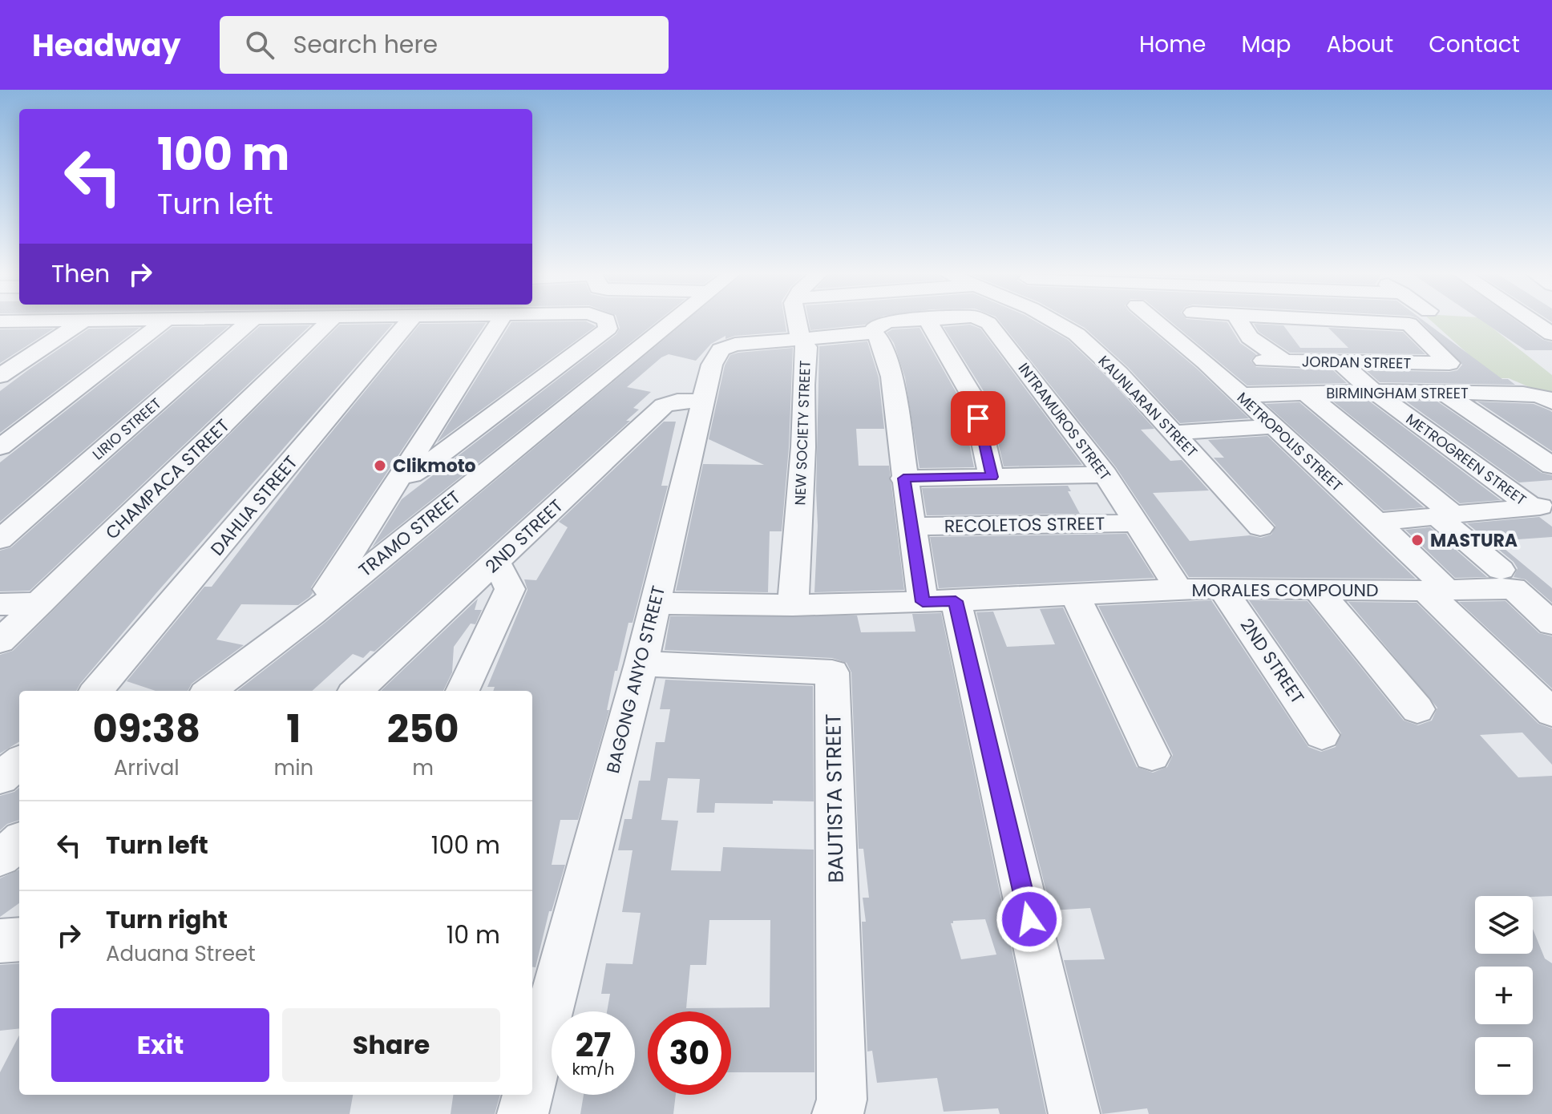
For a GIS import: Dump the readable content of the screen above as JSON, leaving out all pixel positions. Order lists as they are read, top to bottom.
{
  "streets": {
    "street": [
      "JORDAN STREET",
      "BIRMINGHAM STREET",
      "KAUNLARAN STREET",
      "INTRAMUROS STREET",
      "LIRIO STREET",
      "NEW SOCIETY STREET",
      "METROPOLIS STREET",
      "METROGREEN STREET",
      "CHAMPACA STREET",
      "DAHLIA STREET",
      "RECOLETOS STREET",
      "TRAMO STREET",
      "2ND STREET",
      "MORALES COMPOUND",
      "BAGONG ANYO STREET",
      "BAUTISTA STREET"
    ]
  },
  "crossings": [
    ["JORDAN STREET", "METROGREEN STREET"],
    ["BIRMINGHAM STREET", "METROPOLIS STREET"],
    ["BIRMINGHAM STREET", "METROGREEN STREET"],
    ["INTRAMUROS STREET", "NEW SOCIETY STREET"],
    ["INTRAMUROS STREET", "RECOLETOS STREET"],
    ["INTRAMUROS STREET", "MORALES COMPOUND"],
    ["INTRAMUROS STREET", "BAGONG ANYO STREET"],
    ["NEW SOCIETY STREET", "MORALES COMPOUND"],
    ["NEW SOCIETY STREET", "BAGONG ANYO STREET"],
    ["METROPOLIS STREET", "MORALES COMPOUND"],
    ["2ND STREET", "MORALES COMPOUND"],
    ["2ND STREET", "BAGONG ANYO STREET"],
    ["BAGONG ANYO STREET", "BAUTISTA STREET"]
  ],
  "places": ["Clikmoto", "MASTURA"],
  "page": {
    "header": "Headway",
    "search": "Search here",
    "nav": [
      "Home",
      "Map",
      "About",
      "Contact"
    ],
    "turn": ["100 m", "Turn left"],
    "then": "Then",
    "eta": [
      "09:38",
      "Arrival",
      "1",
      "min",
      "250",
      "m"
    ],
    "list": [
      {
        "name": "Turn left",
        "value": "100 m"
      },
      {
        "name": "Turn right",
        "note": "Aduana Street",
        "value": "10 m"
      }
    ],
    "map_buttons": ["+", "−"],
    "buttons": ["Exit", "Share"],
    "speed": "27 km/h",
    "limit": "30"
  }
}
